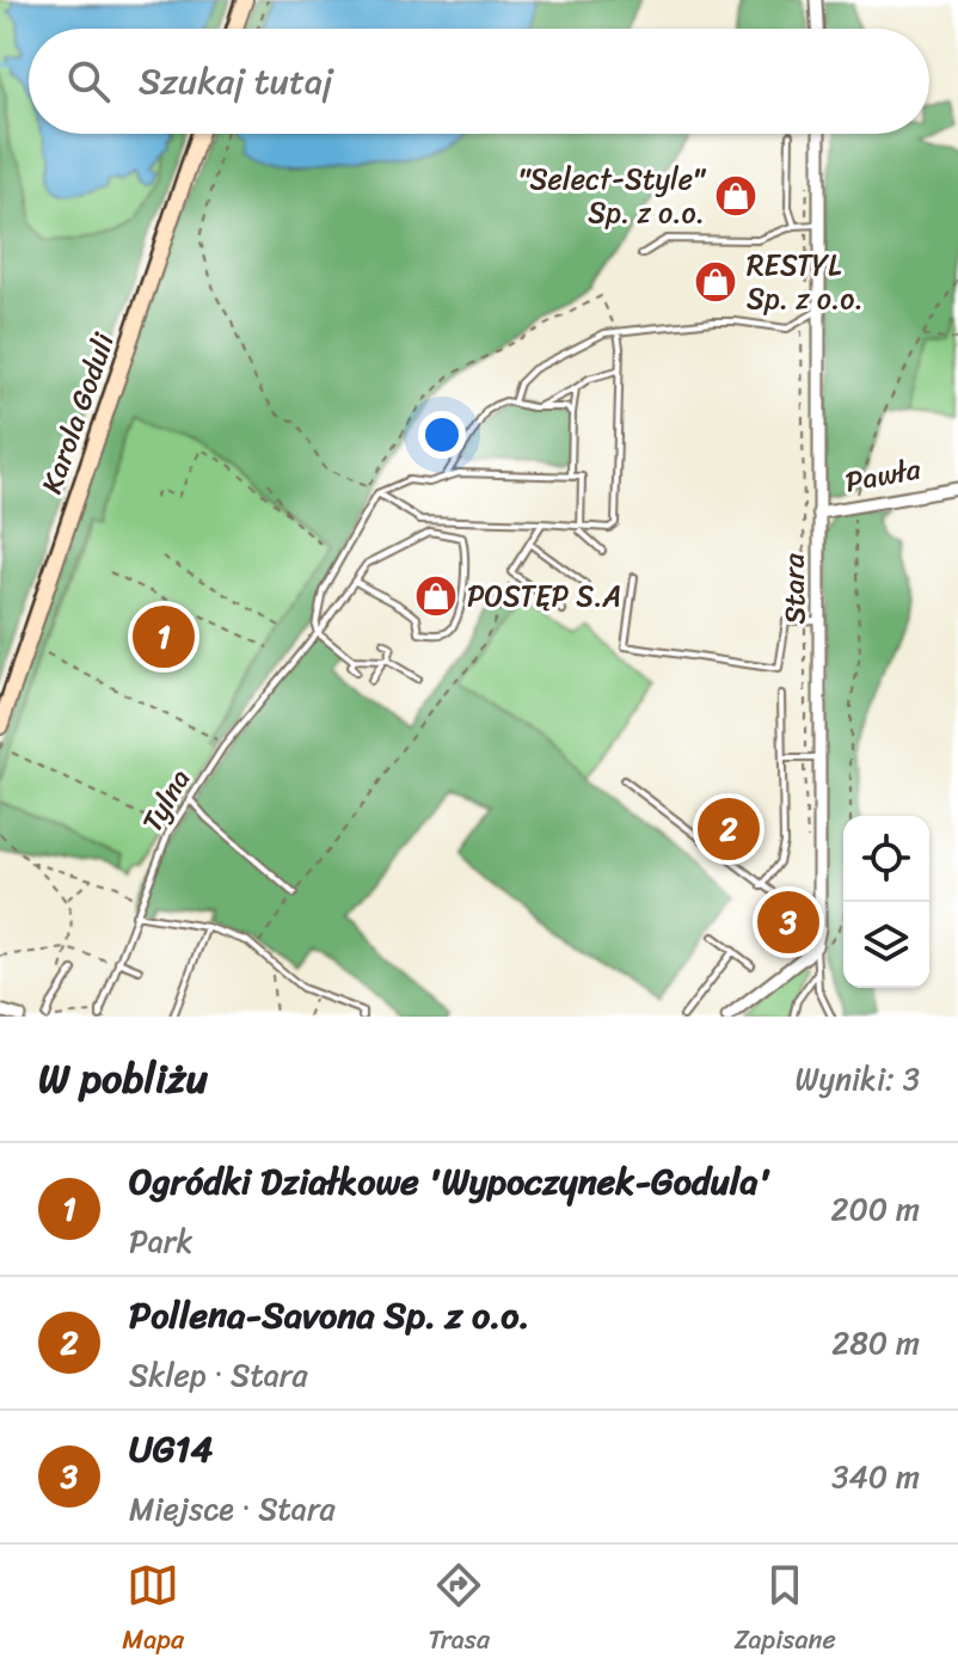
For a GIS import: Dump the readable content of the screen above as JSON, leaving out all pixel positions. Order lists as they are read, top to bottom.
{
  "streets": {
    "main road": ["Karola Goduli"],
    "street": ["Pawła", "Stara"],
    "lane": ["Tylna"]
  },
  "crossings": [
    ["Pawła", "Stara"]
  ],
  "places": {
    "shop": ["\"Select-Style\" Sp. z o.o.", "RESTYL Sp. z o.o.", "POSTĘP S.A"]
  },
  "page": {
    "search": "Szukaj tutaj",
    "pins": ["1", "2", "3"],
    "heading": ["W pobliżu", "Wyniki: 3"],
    "list": [
      {
        "mark": "1",
        "name": "Ogródki Działkowe 'Wypoczynek-Godula'",
        "note": "Park",
        "value": "200 m"
      },
      {
        "mark": "2",
        "name": "Pollena-Savona Sp. z o.o.",
        "note": "Sklep · Stara",
        "value": "280 m"
      },
      {
        "mark": "3",
        "name": "UG14",
        "note": "Miejsce · Stara",
        "value": "340 m"
      }
    ],
    "nav": ["Mapa", "Trasa", "Zapisane"]
  }
}
